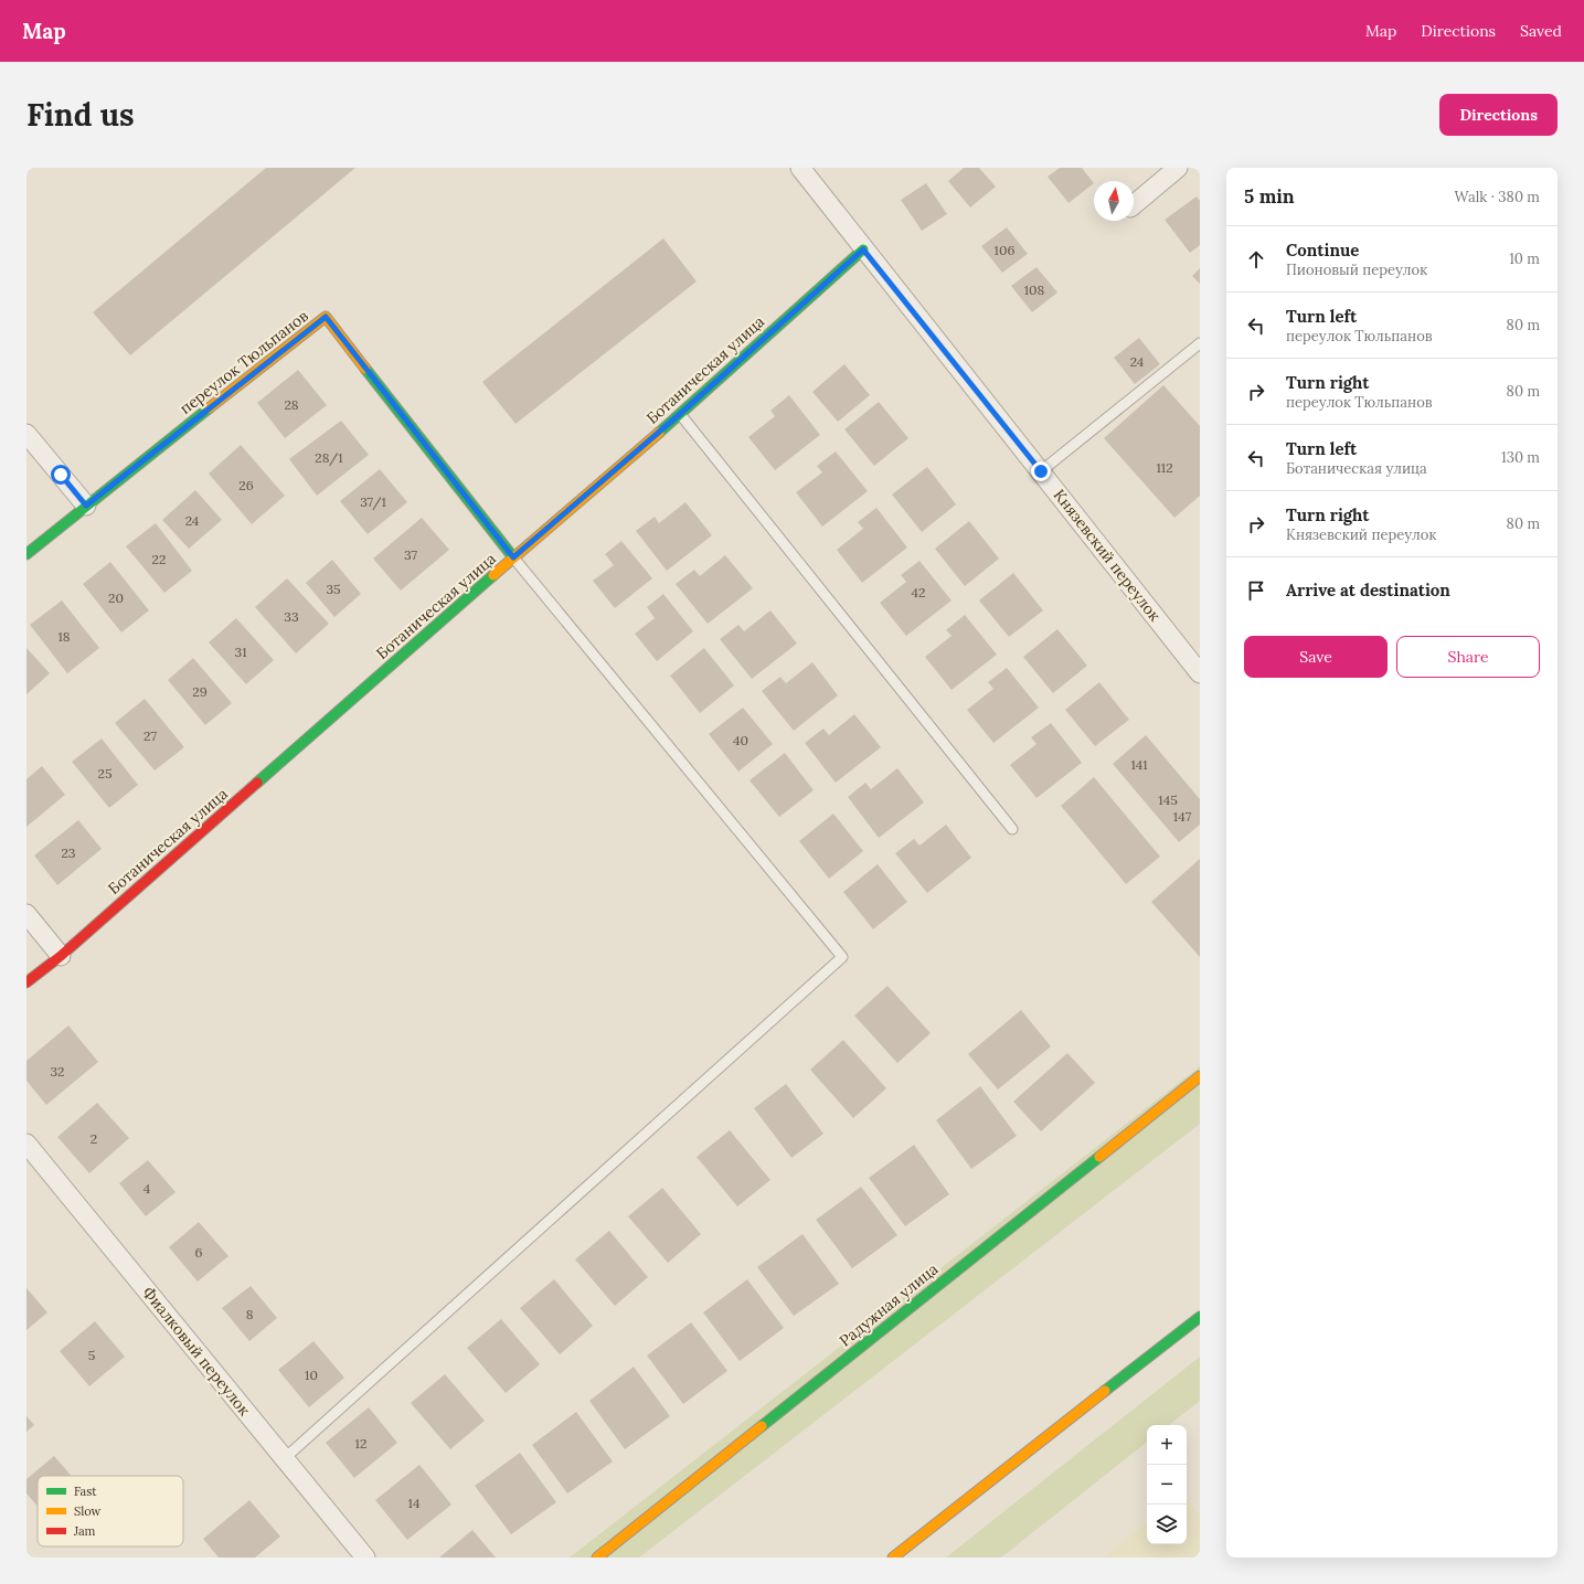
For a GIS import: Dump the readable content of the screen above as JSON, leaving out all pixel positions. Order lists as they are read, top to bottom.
{
  "streets": {
    "street": [
      "переулок Тюльпанов",
      "Ботаническая улица",
      "Князевский переулок",
      "Радужная улица",
      "Фиалковый переулок"
    ]
  },
  "crossings": [
    ["переулок Тюльпанов", "Ботаническая улица"],
    ["Ботаническая улица", "Князевский переулок"]
  ],
  "house_numbers": [
    "106",
    "108",
    "24",
    "28",
    "28/1",
    "112",
    "26",
    "37/1",
    "24",
    "37",
    "22",
    "35",
    "42",
    "20",
    "33",
    "18",
    "31",
    "29",
    "27",
    "40",
    "141",
    "25",
    "145",
    "147",
    "23",
    "32",
    "2",
    "4",
    "6",
    "8",
    "5",
    "10",
    "12",
    "14"
  ],
  "legend": ["Fast", "Slow", "Jam"],
  "north": "top",
  "page": {
    "header": "Map",
    "nav": ["Map", "Directions", "Saved"],
    "buttons": [
      "Directions",
      ["Save", "Share"]
    ],
    "title": "Find us",
    "heading": ["5 min", "Walk · 380 m"],
    "list": [
      ["Continue", "Пионовый переулок", "10 m"],
      ["Turn left", "переулок Тюльпанов", "80 m"],
      ["Turn right", "переулок Тюльпанов", "80 m"],
      ["Turn left", "Ботаническая улица", "130 m"],
      ["Turn right", "Князевский переулок", "80 m"],
      "Arrive at destination"
    ],
    "map_buttons": ["+", "−"]
  }
}
